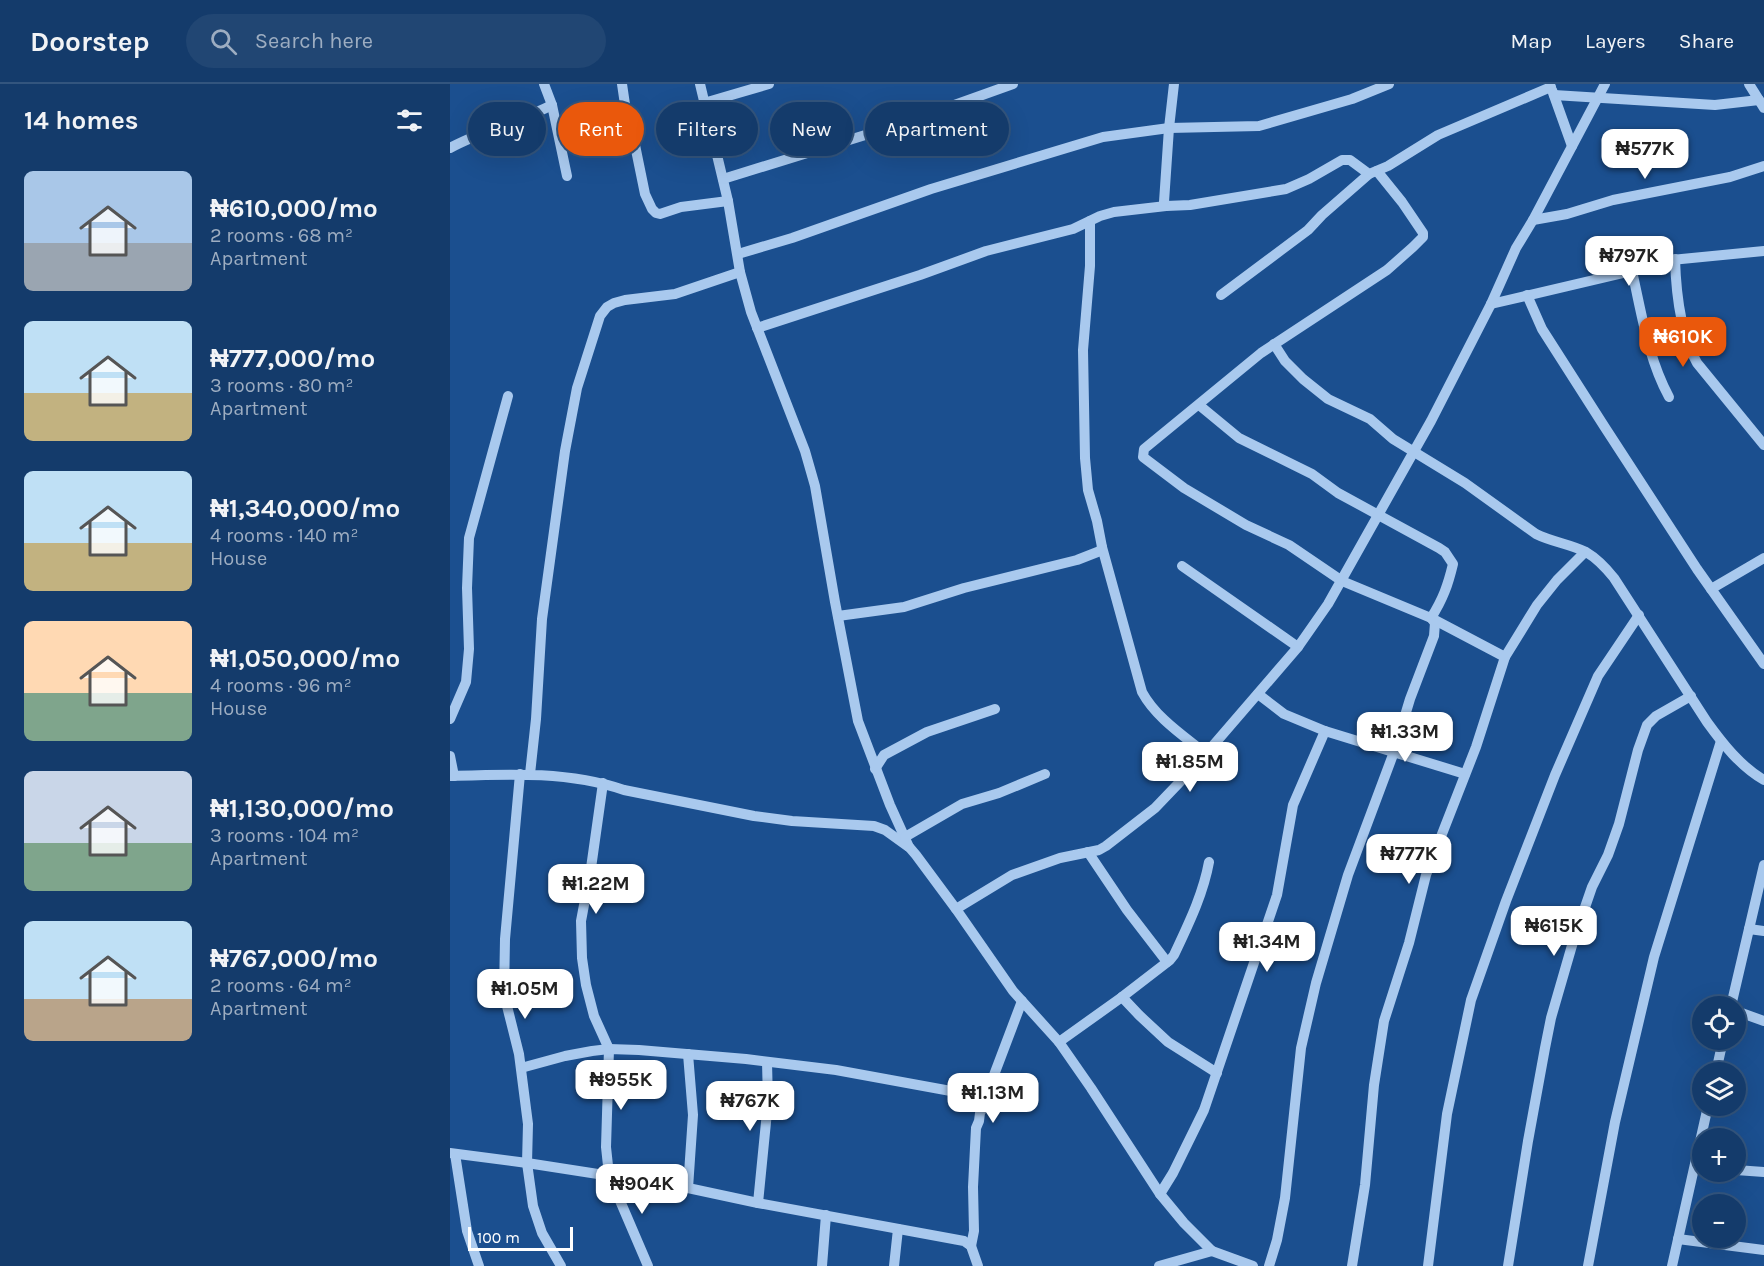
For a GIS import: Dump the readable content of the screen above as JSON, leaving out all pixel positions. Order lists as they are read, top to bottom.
{
  "scale_bar": "100 m",
  "page": {
    "header": "Doorstep",
    "search": "Search here",
    "nav": ["Map", "Layers", "Share"],
    "heading": "14 homes",
    "chip": [
      "Buy",
      "Rent",
      "Filters",
      "New",
      "Apartment"
    ],
    "price": [
      "₦577K",
      "₦797K",
      "₦610K",
      "₦1.33M",
      "₦1.85M",
      "₦777K",
      "₦1.22M",
      "₦615K",
      "₦1.34M",
      "₦1.05M",
      "₦955K",
      "₦1.13M",
      "₦767K",
      "₦904K"
    ],
    "list": [
      {
        "name": "₦610,000/mo",
        "note": "2 rooms · 68 m² · Apartment"
      },
      {
        "name": "₦777,000/mo",
        "note": "3 rooms · 80 m² · Apartment"
      },
      {
        "name": "₦1,340,000/mo",
        "note": "4 rooms · 140 m² · House"
      },
      {
        "name": "₦1,050,000/mo",
        "note": "4 rooms · 96 m² · House"
      },
      {
        "name": "₦1,130,000/mo",
        "note": "3 rooms · 104 m² · Apartment"
      },
      {
        "name": "₦767,000/mo",
        "note": "2 rooms · 64 m² · Apartment"
      }
    ],
    "map_buttons": ["+", "−"],
    "scale": "100 m"
  }
}
